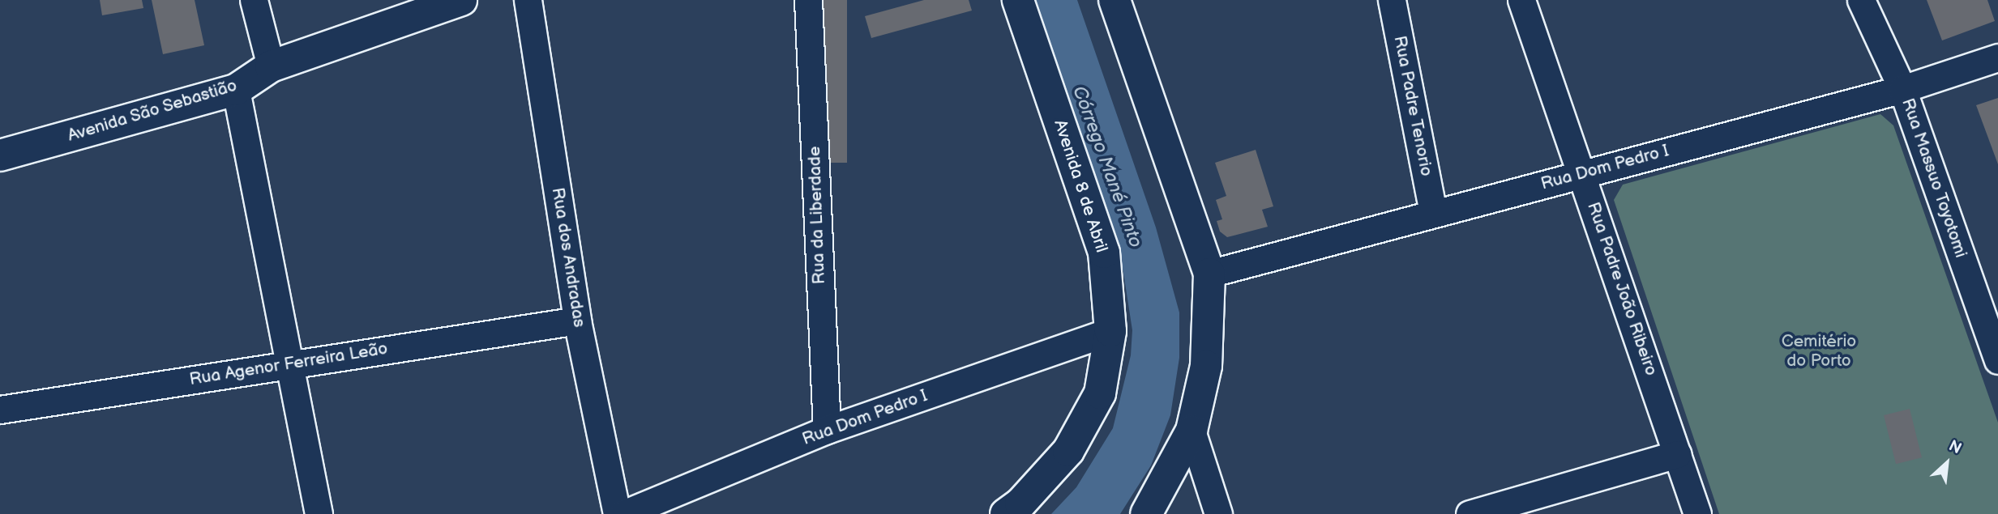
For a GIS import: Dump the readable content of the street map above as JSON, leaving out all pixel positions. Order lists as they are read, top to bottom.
{
  "streets": {
    "main road": ["Avenida São Sebastião", "Avenida 8 de Abril"],
    "street": [
      "Rua Padre Tenorio",
      "Rua Dom Pedro I",
      "Rua Massuo Toyotomi",
      "Rua da Liberdade",
      "Rua dos Andradas",
      "Rua Padre João Ribeiro",
      "Rua Agenor Ferreira Leão"
    ]
  },
  "crossings": [
    ["Rua Padre Tenorio", "Rua Dom Pedro I"],
    ["Rua Dom Pedro I", "Rua Massuo Toyotomi"],
    ["Rua Dom Pedro I", "Avenida 8 de Abril"],
    ["Rua Dom Pedro I", "Rua da Liberdade"],
    ["Rua Dom Pedro I", "Rua Padre João Ribeiro"],
    ["Rua dos Andradas", "Rua Agenor Ferreira Leão"]
  ],
  "water": ["Córrego Mané Pinto"],
  "parks": ["Cemitério do Porto"],
  "north": "top right"
}
